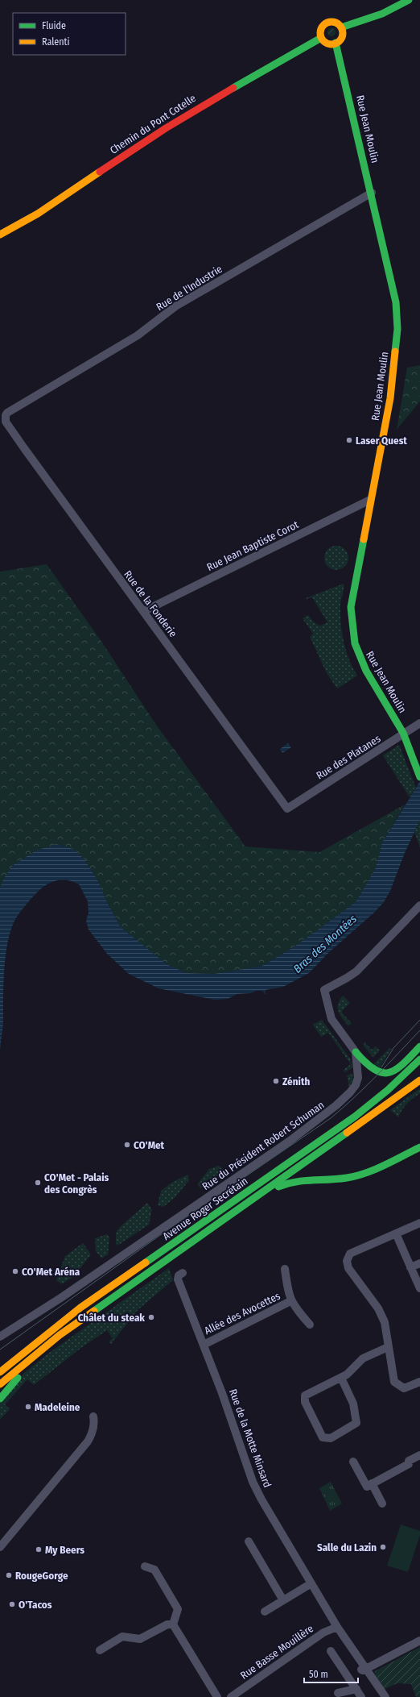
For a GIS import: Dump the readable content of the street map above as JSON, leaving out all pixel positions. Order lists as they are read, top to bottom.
{
  "streets": {
    "main road": ["Chemin du Pont Cotelle", "Rue Jean Moulin", "Avenue Roger Secrétain"],
    "street": [
      "Rue de l'Industrie",
      "Rue Jean Baptiste Corot",
      "Rue de la Fonderie",
      "Rue des Platanes",
      "Rue du Président Robert Schuman",
      "Allée des Avocettes",
      "Rue de la Motte Minsard",
      "Rue Basse Mouillère"
    ]
  },
  "crossings": [
    ["Chemin du Pont Cotelle", "Rue Jean Moulin"],
    ["Rue Jean Moulin", "Rue de l'Industrie"],
    ["Rue Jean Moulin", "Rue Jean Baptiste Corot"],
    ["Rue Jean Moulin", "Rue des Platanes"],
    ["Rue de l'Industrie", "Rue de la Fonderie"],
    ["Rue Jean Baptiste Corot", "Rue de la Fonderie"],
    ["Rue de la Fonderie", "Rue des Platanes"],
    ["Allée des Avocettes", "Rue de la Motte Minsard"],
    ["Rue de la Motte Minsard", "Rue Basse Mouillère"]
  ],
  "water": ["Bras des Montées"],
  "places": [
    "Laser Quest",
    "Zénith",
    "CO'Met",
    "CO'Met - Palais des Congrès",
    "CO'Met Aréna",
    "Châlet du steak",
    "Madeleine",
    "Salle du Lazin",
    "My Beers",
    "RougeGorge",
    "O'Tacos"
  ],
  "legend": ["Fluide", "Ralenti"],
  "scale_bar": "50 m"
}
